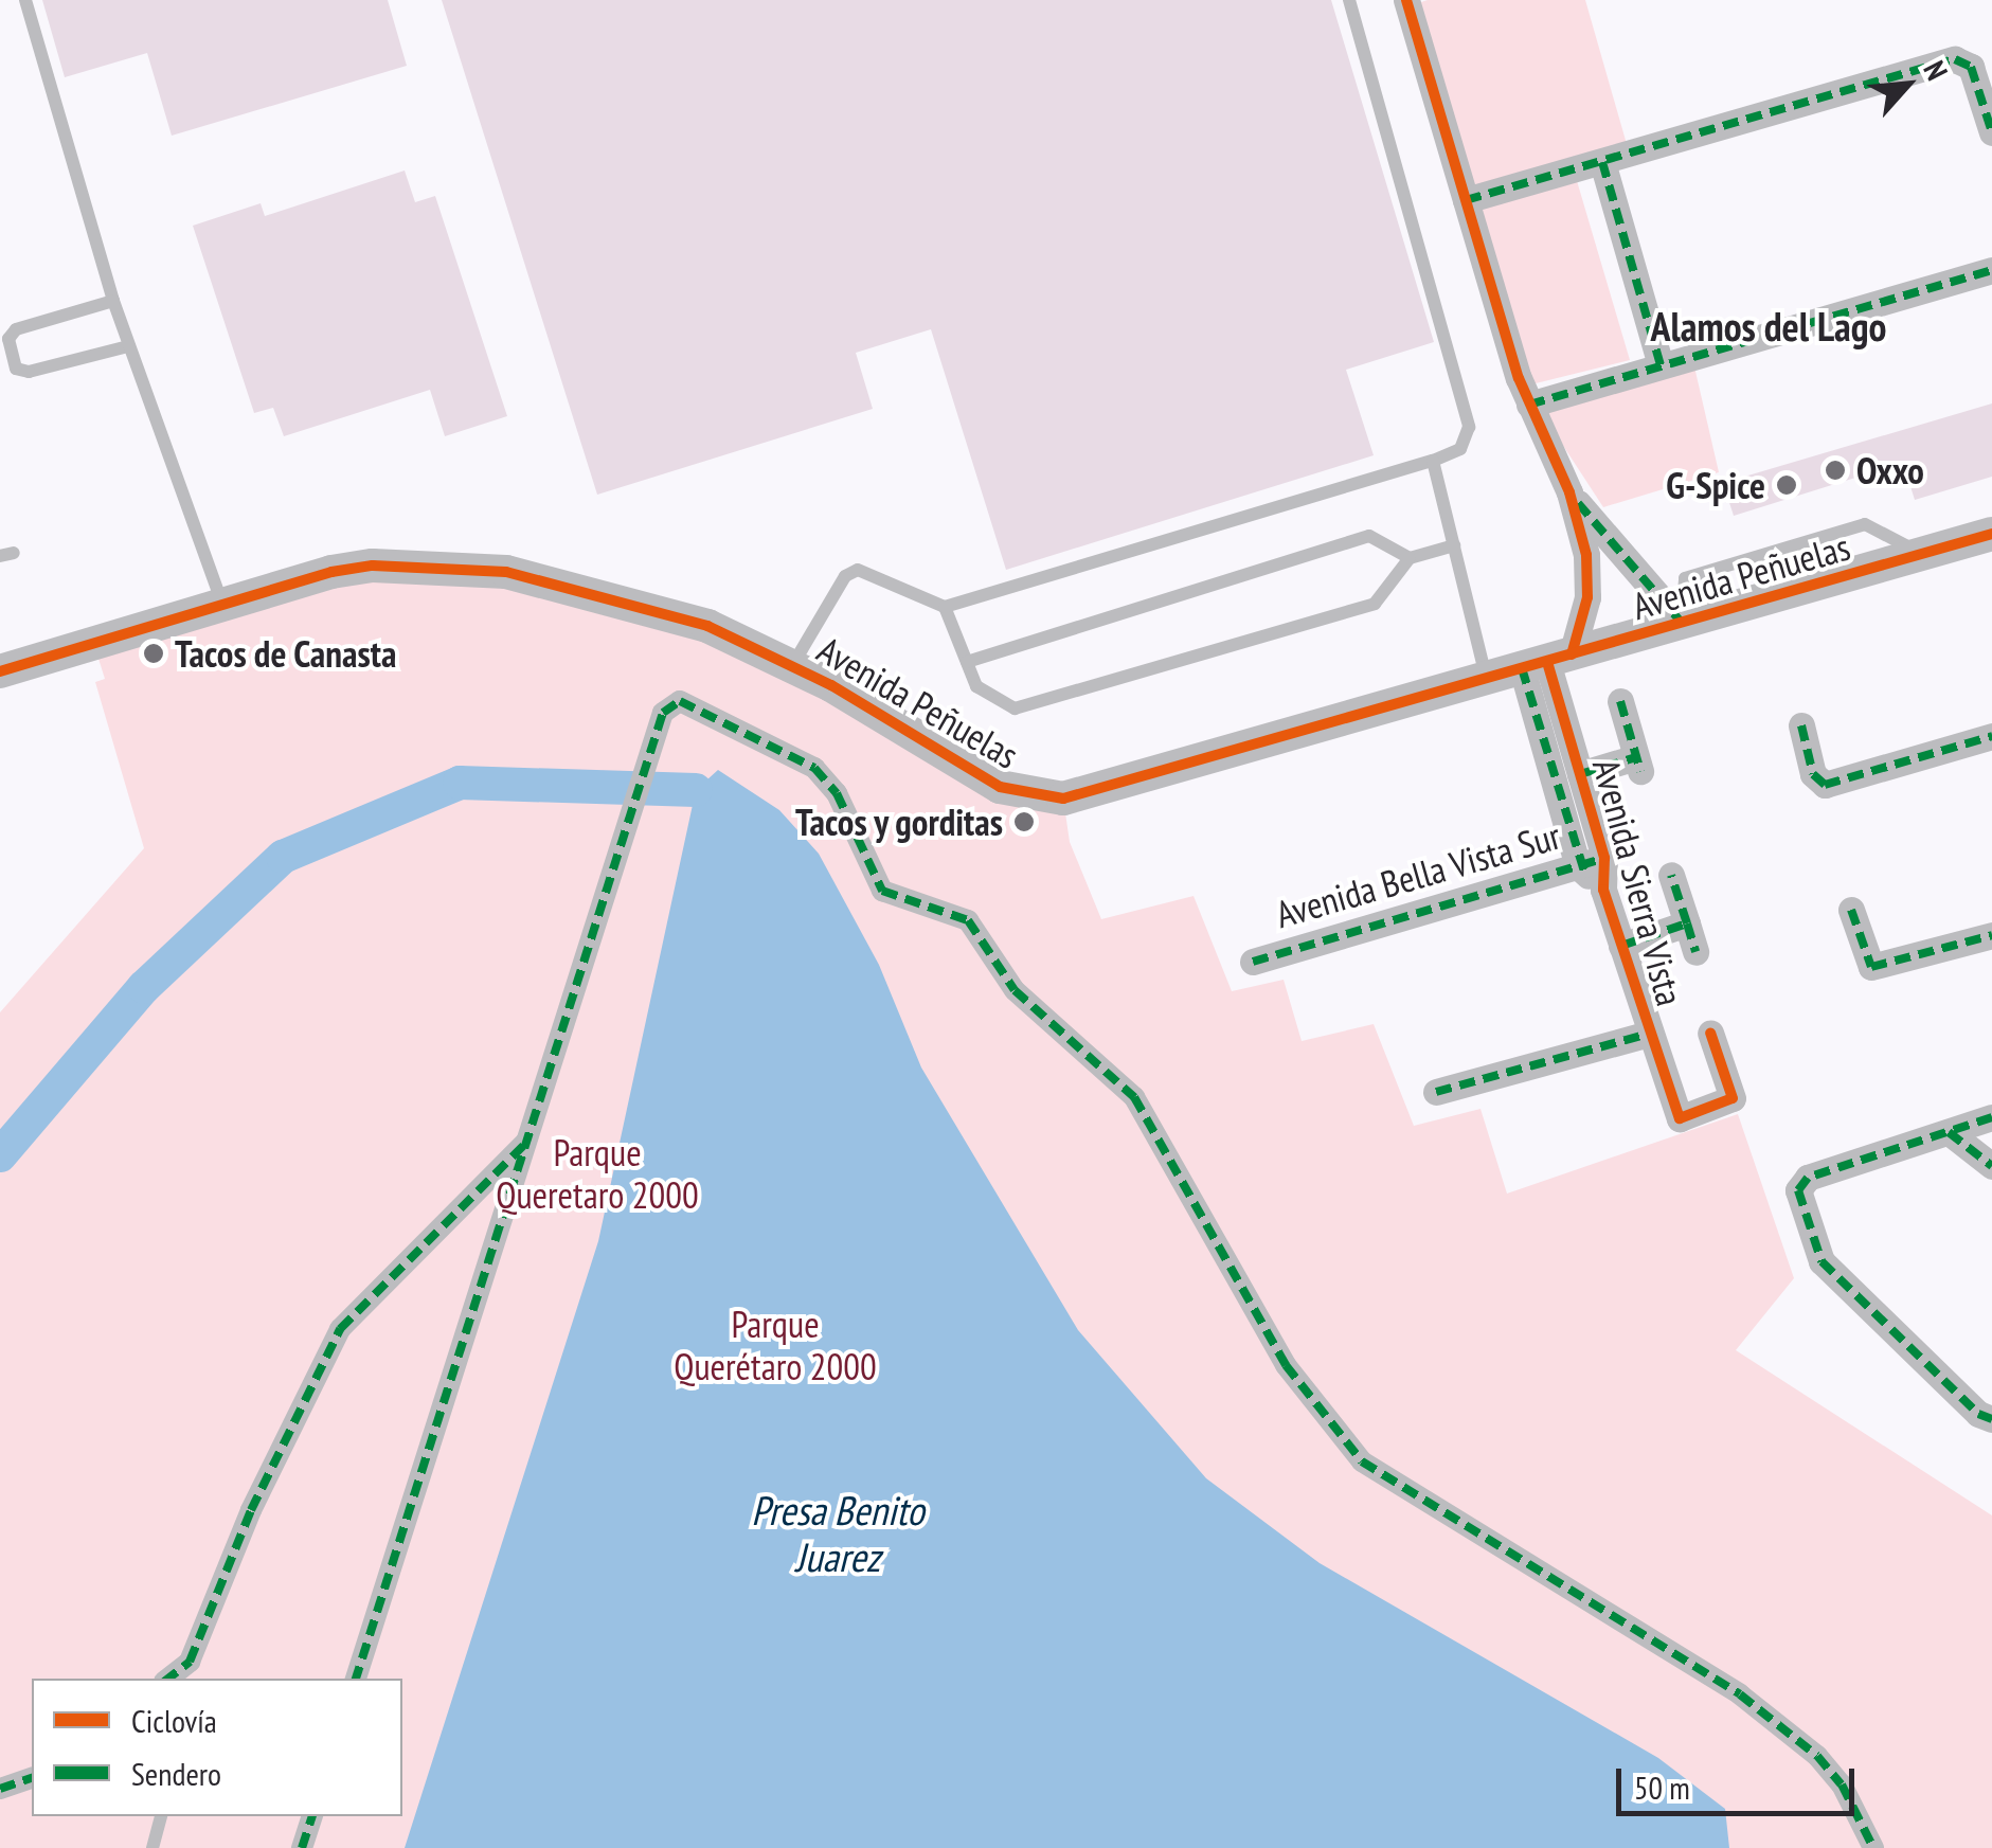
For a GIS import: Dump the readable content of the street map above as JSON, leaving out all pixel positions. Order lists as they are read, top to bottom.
{
  "streets": {
    "street": ["Avenida Peñuelas", "Avenida Bella Vista Sur", "Avenida Sierra Vista"]
  },
  "crossings": [
    ["Avenida Peñuelas", "Avenida Sierra Vista"],
    ["Avenida Bella Vista Sur", "Avenida Sierra Vista"]
  ],
  "districts": ["Alamos del Lago"],
  "water": ["Presa Benito Juarez"],
  "parks": ["Parque Queretaro 2000", "Parque Querétaro 2000"],
  "places": [
    "Oxxo",
    "G-Spice",
    "Tacos de Canasta",
    "Tacos y gorditas"
  ],
  "legend": ["Ciclovía", "Sendero"],
  "scale_bar": "50 m",
  "north": "top right"
}
